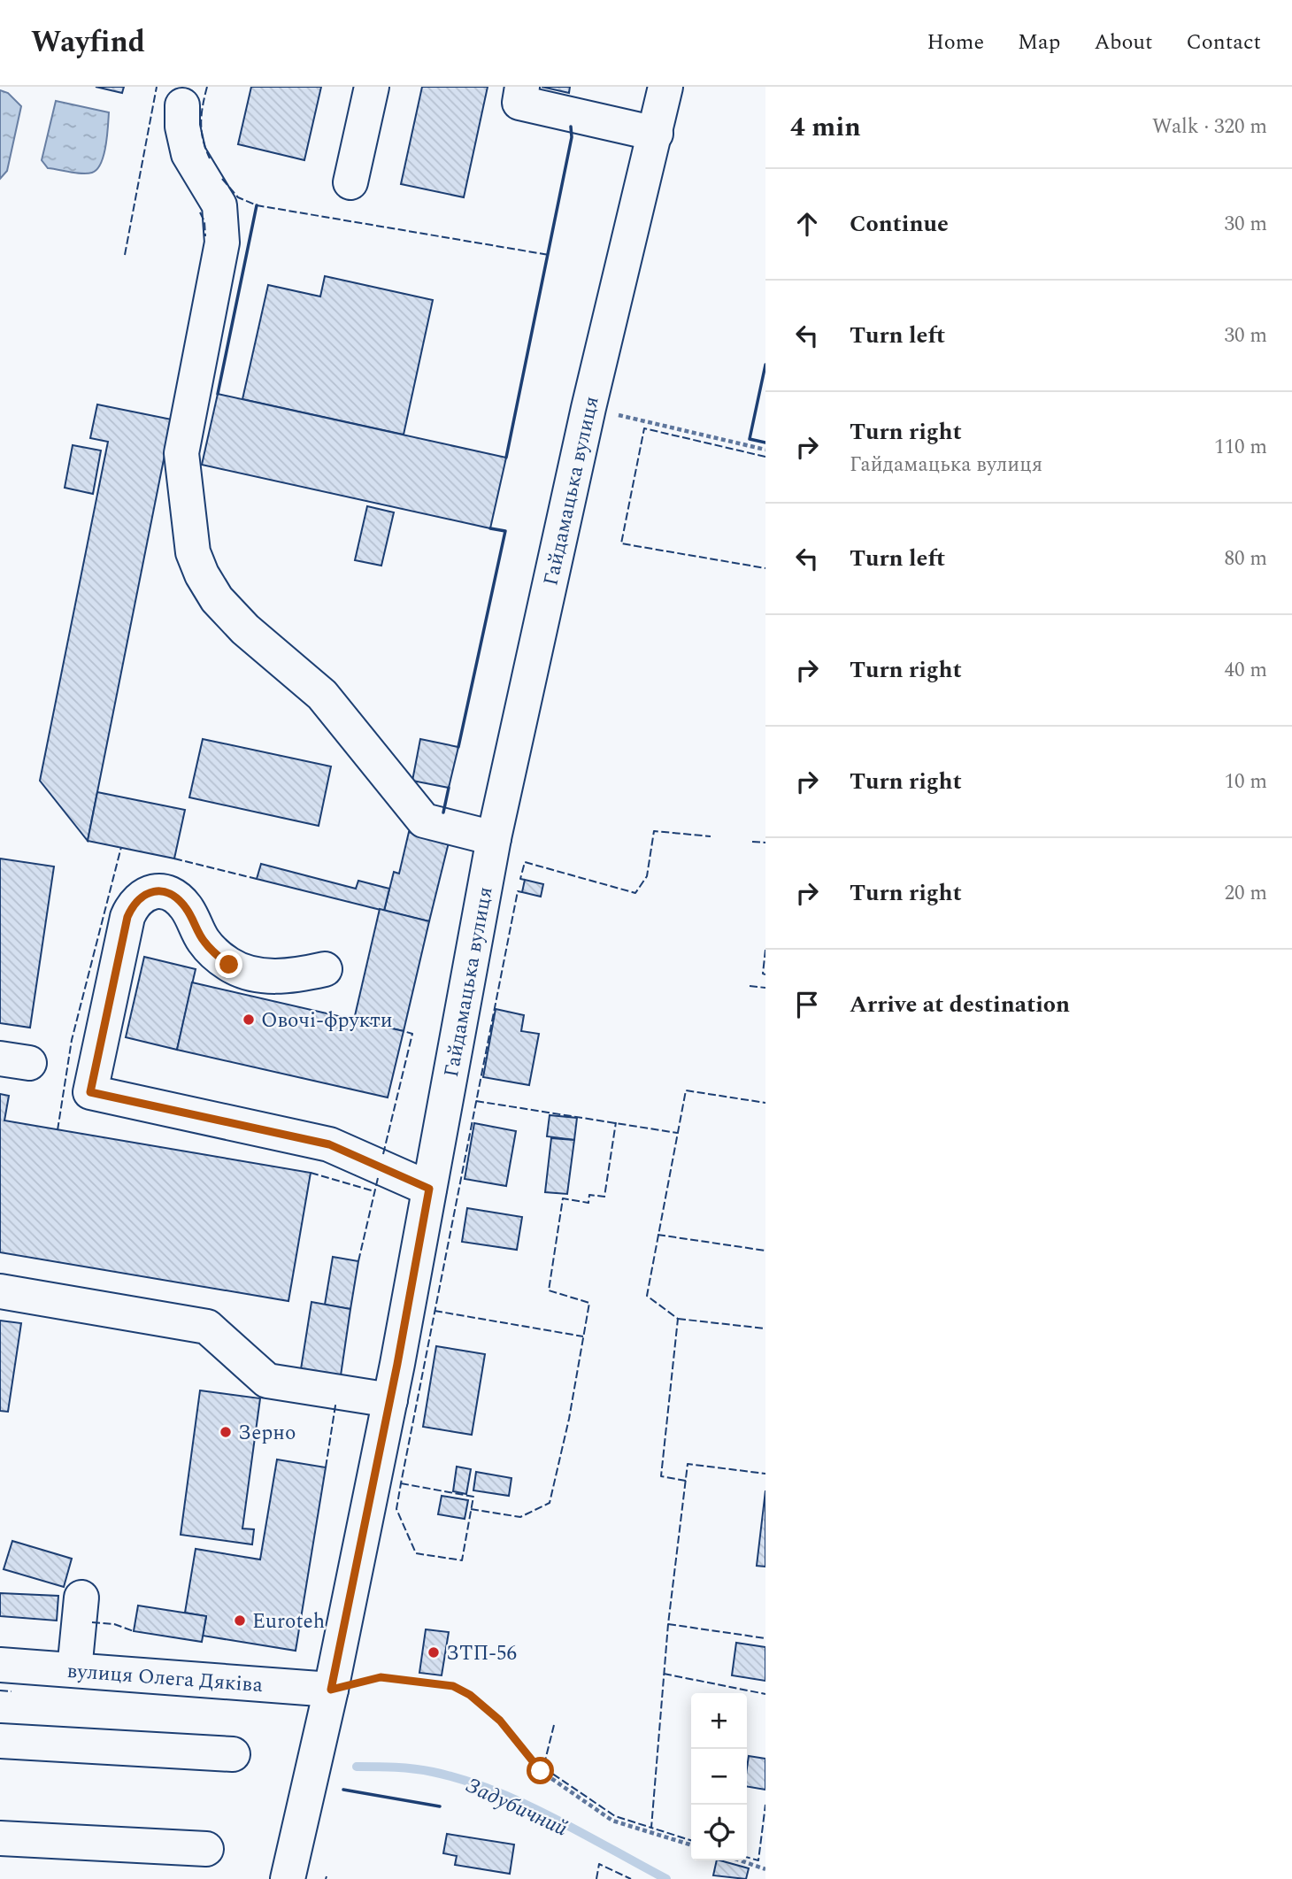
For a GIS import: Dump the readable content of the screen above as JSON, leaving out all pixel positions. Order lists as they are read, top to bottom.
{
  "streets": {
    "street": ["Гайдамацька вулиця", "вулиця Олега Дяківа"]
  },
  "crossings": [
    ["Гайдамацька вулиця", "вулиця Олега Дяківа"]
  ],
  "water": ["Задубичний"],
  "places": [
    "Овочі-фрукти",
    "Зерно",
    "Euroteh",
    "ЗТП-56"
  ],
  "page": {
    "header": "Wayfind",
    "nav": [
      "Home",
      "Map",
      "About",
      "Contact"
    ],
    "heading": ["4 min", "Walk · 320 m"],
    "list": [
      ["Continue", "30 m"],
      ["Turn left", "30 m"],
      ["Turn right", "Гайдамацька вулиця", "110 m"],
      ["Turn left", "80 m"],
      ["Turn right", "40 m"],
      ["Turn right", "10 m"],
      ["Turn right", "20 m"],
      "Arrive at destination"
    ],
    "map_buttons": ["+", "−"]
  }
}
